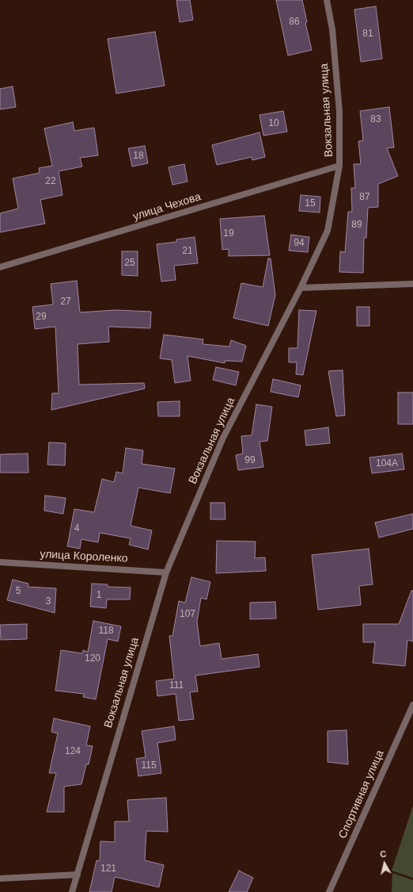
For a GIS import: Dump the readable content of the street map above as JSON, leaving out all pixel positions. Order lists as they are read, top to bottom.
{
  "streets": {
    "street": [
      "Вокзальная улица",
      "улица Чехова",
      "улица Короленко",
      "Спортивная улица"
    ]
  },
  "crossings": [
    ["Вокзальная улица", "улица Чехова"],
    ["Вокзальная улица", "улица Короленко"]
  ],
  "house_numbers": [
    "86",
    "81",
    "83",
    "10",
    "18",
    "22",
    "87",
    "15",
    "89",
    "19",
    "94",
    "21",
    "25",
    "27",
    "29",
    "99",
    "104А",
    "4",
    "5",
    "1",
    "3",
    "107",
    "118",
    "120",
    "111",
    "124",
    "115",
    "121"
  ],
  "north": "top"
}
